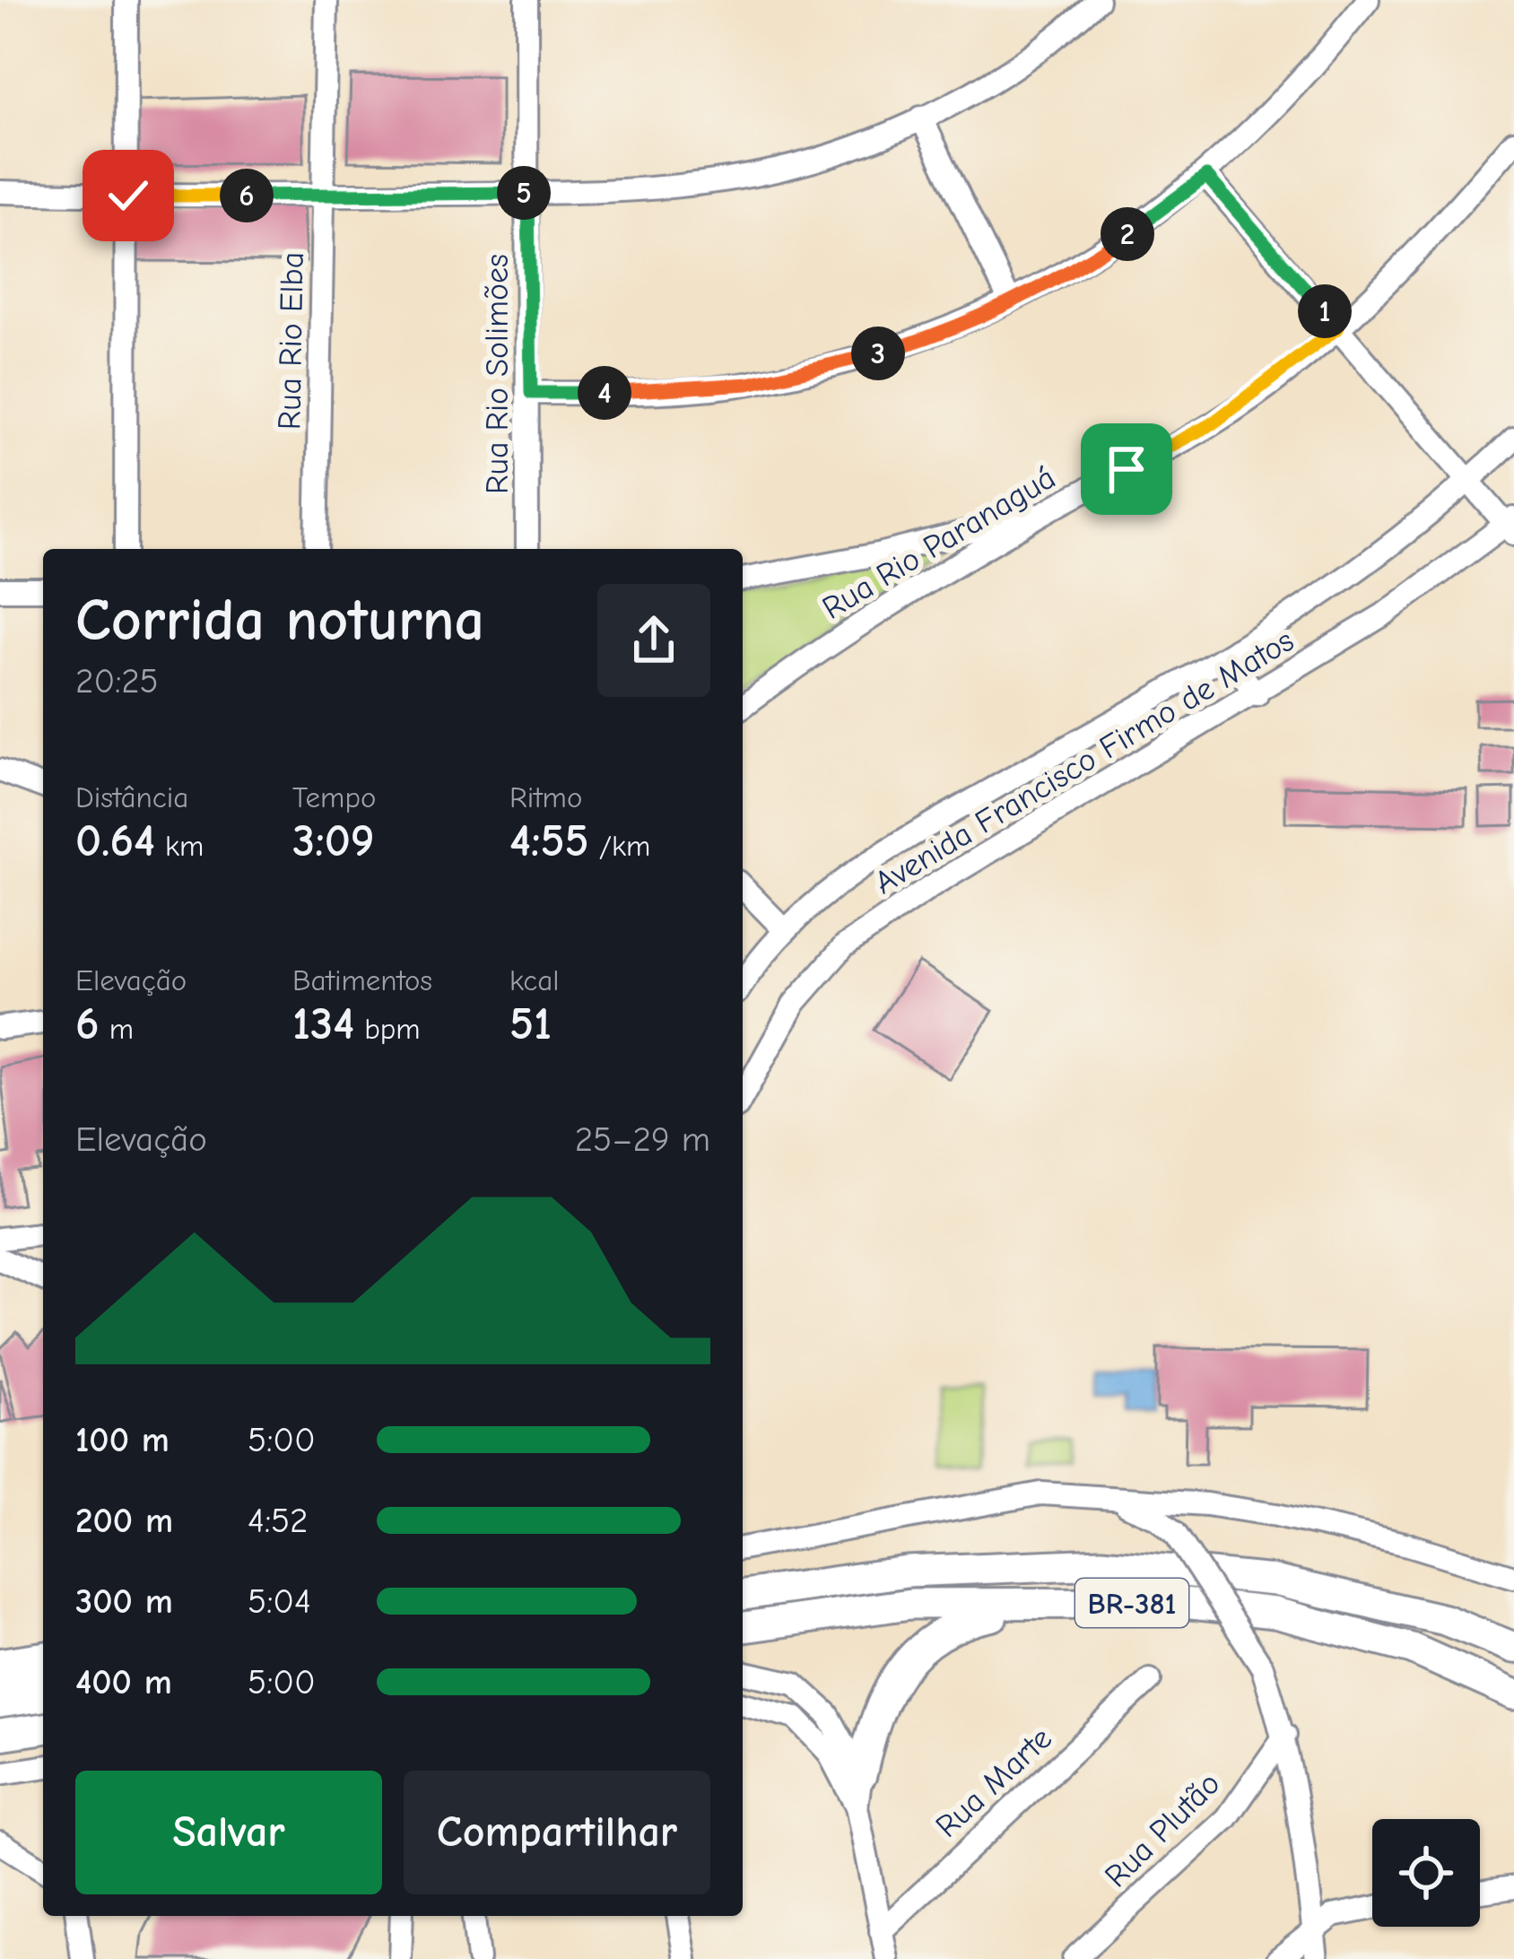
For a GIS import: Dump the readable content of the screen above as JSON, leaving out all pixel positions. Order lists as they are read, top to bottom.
{
  "streets": {
    "highway": ["BR-381"],
    "street": [
      "Rua Rio Elba",
      "Rua Rio Solimões",
      "Rua Rio Paranaguá",
      "Avenida Francisco Firmo de Matos",
      "Rua Marte",
      "Rua Plutão"
    ]
  },
  "page": {
    "pins": [
      "5",
      "6",
      "2",
      "1",
      "3",
      "4"
    ],
    "heading": ["Corrida noturna", "20:25"],
    "stats": [
      ["Distância", "0.64 km"],
      ["Tempo", "3:09"],
      ["Ritmo", "4:55 /km"],
      ["Elevação", "6 m"],
      ["Batimentos", "134 bpm"],
      ["kcal", "51"]
    ],
    "chart": ["Elevação", "25–29 m"],
    "list": [
      {
        "name": "100 m",
        "note": "5:00"
      },
      {
        "name": "200 m",
        "note": "4:52"
      },
      {
        "name": "300 m",
        "note": "5:04"
      },
      {
        "name": "400 m",
        "note": "5:00"
      }
    ],
    "buttons": ["Salvar", "Compartilhar"]
  }
}
